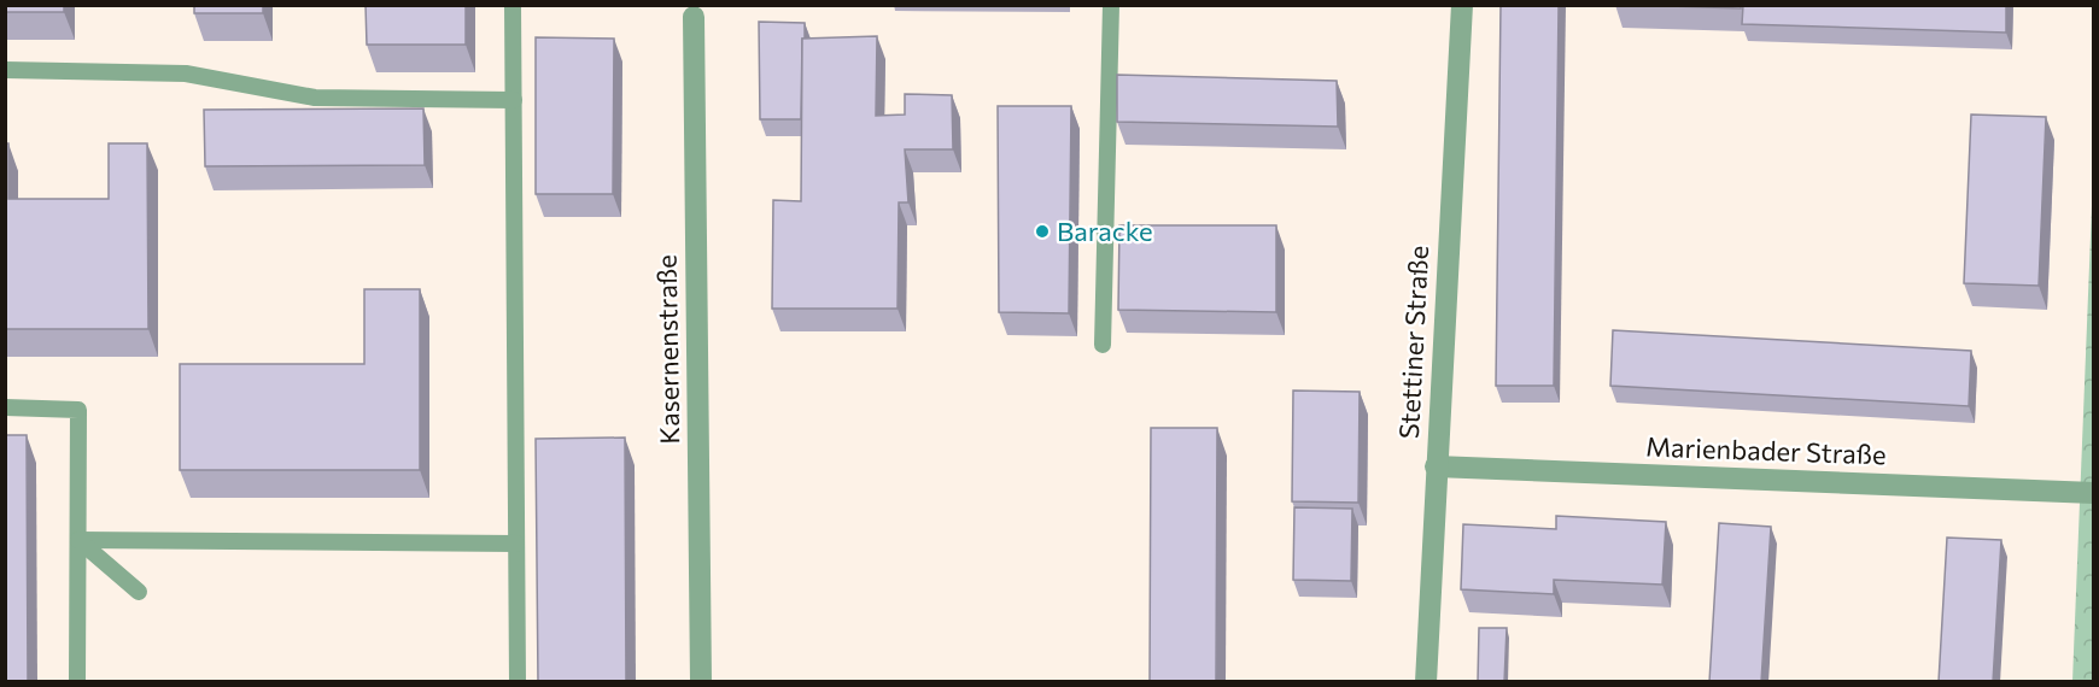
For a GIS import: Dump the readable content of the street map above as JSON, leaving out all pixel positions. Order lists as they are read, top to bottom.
{
  "streets": {
    "street": ["Stettiner Straße", "Kasernenstraße", "Marienbader Straße"]
  },
  "crossings": [
    ["Stettiner Straße", "Marienbader Straße"]
  ],
  "places": ["Baracke"]
}
